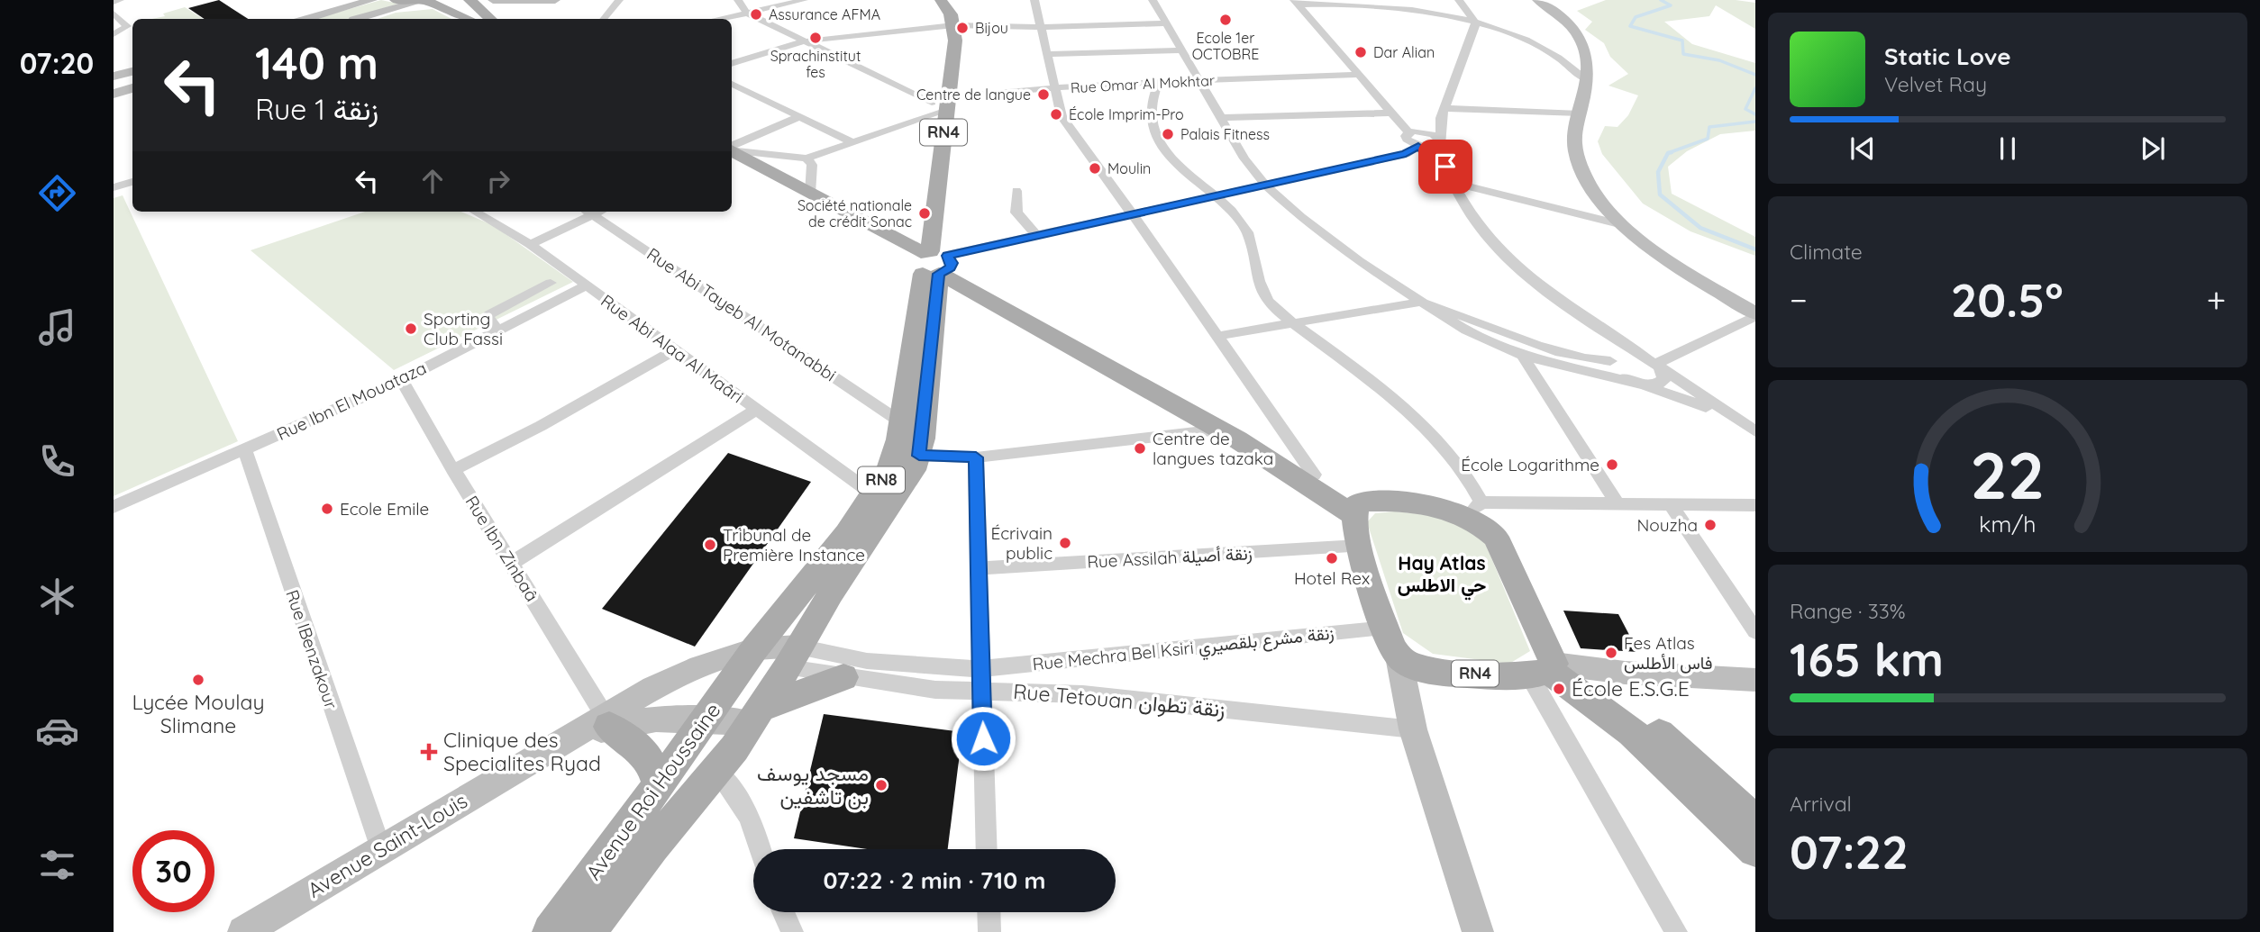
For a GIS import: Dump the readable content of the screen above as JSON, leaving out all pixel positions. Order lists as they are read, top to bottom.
{
  "streets": {
    "main road": ["RN4", "RN8", "Avenue Roi Houssaine"],
    "street": [
      "Rue Omar Al Mokhtar",
      "Rue Abi Tayeb Al Motanabbi",
      "Rue Abi Alaa Al Maâri",
      "Rue Ibn El Mouataza",
      "Rue Ibn Zinbaâ",
      "Rue Assilah زنقة أصيلة",
      "Rue Mechra Bel Ksiri زنقة مشرع بلقصيري",
      "Rue IBenzakour",
      "Rue Tetouan زنقة تطوان",
      "Avenue Saint-Louis"
    ]
  },
  "crossings": [
    ["Rue Omar Al Mokhtar", "RN4"],
    ["RN4", "RN8"],
    ["Rue Abi Tayeb Al Motanabbi", "RN8"],
    ["Rue Abi Alaa Al Maâri", "Rue Ibn El Mouataza"],
    ["Rue Abi Alaa Al Maâri", "RN8"],
    ["Rue Ibn El Mouataza", "Rue Ibn Zinbaâ"],
    ["Rue Ibn El Mouataza", "Rue IBenzakour"],
    ["RN8", "Rue Tetouan زنقة تطوان"],
    ["RN8", "Avenue Roi Houssaine"],
    ["RN8", "Avenue Saint-Louis"],
    ["Rue Ibn Zinbaâ", "Avenue Saint-Louis"],
    ["Rue IBenzakour", "Avenue Saint-Louis"],
    ["Rue Tetouan زنقة تطوان", "Avenue Roi Houssaine"],
    ["Rue Tetouan زنقة تطوان", "Avenue Saint-Louis"],
    ["Avenue Roi Houssaine", "Avenue Saint-Louis"]
  ],
  "districts": ["Hay Atlas حي الاطلس"],
  "places": {
    "other": [
      "Assurance AFMA",
      "Ecole 1er OCTOBRE",
      "Bijou",
      "Sprachinstitut fes",
      "Dar Alian",
      "Centre de langue",
      "École Imprim-Pro",
      "Palais Fitness",
      "Moulin",
      "Société nationale de crédit Sonac",
      "Sporting Club Fassi",
      "Centre de langues tazaka",
      "École Logarithme",
      "Ecole Emile",
      "Nouzha",
      "Écrivain public",
      "Tribunal de Première Instance",
      "Hotel Rex",
      "Fes Atlas فاس الأطلس",
      "Lycée Moulay Slimane",
      "École E.S.G.E",
      "مسجد يوسف بن تاشفين"
    ],
    "health": ["Clinique des Specialites Ryad"]
  },
  "page": {
    "tabs": "07:20",
    "turn": ["140 m", "Rue 1 زنقة"],
    "song": ["Static Love", "Velvet Ray"],
    "tile": [
      "Climate",
      ["Range · 33%", "165 km"],
      ["Arrival", "07:22"]
    ],
    "heat": ["−", "20.5°", "+"],
    "limit": "30",
    "trip": "07:22 · 2 min · 710 m",
    "gauge": ["22", "km/h"]
  }
}
